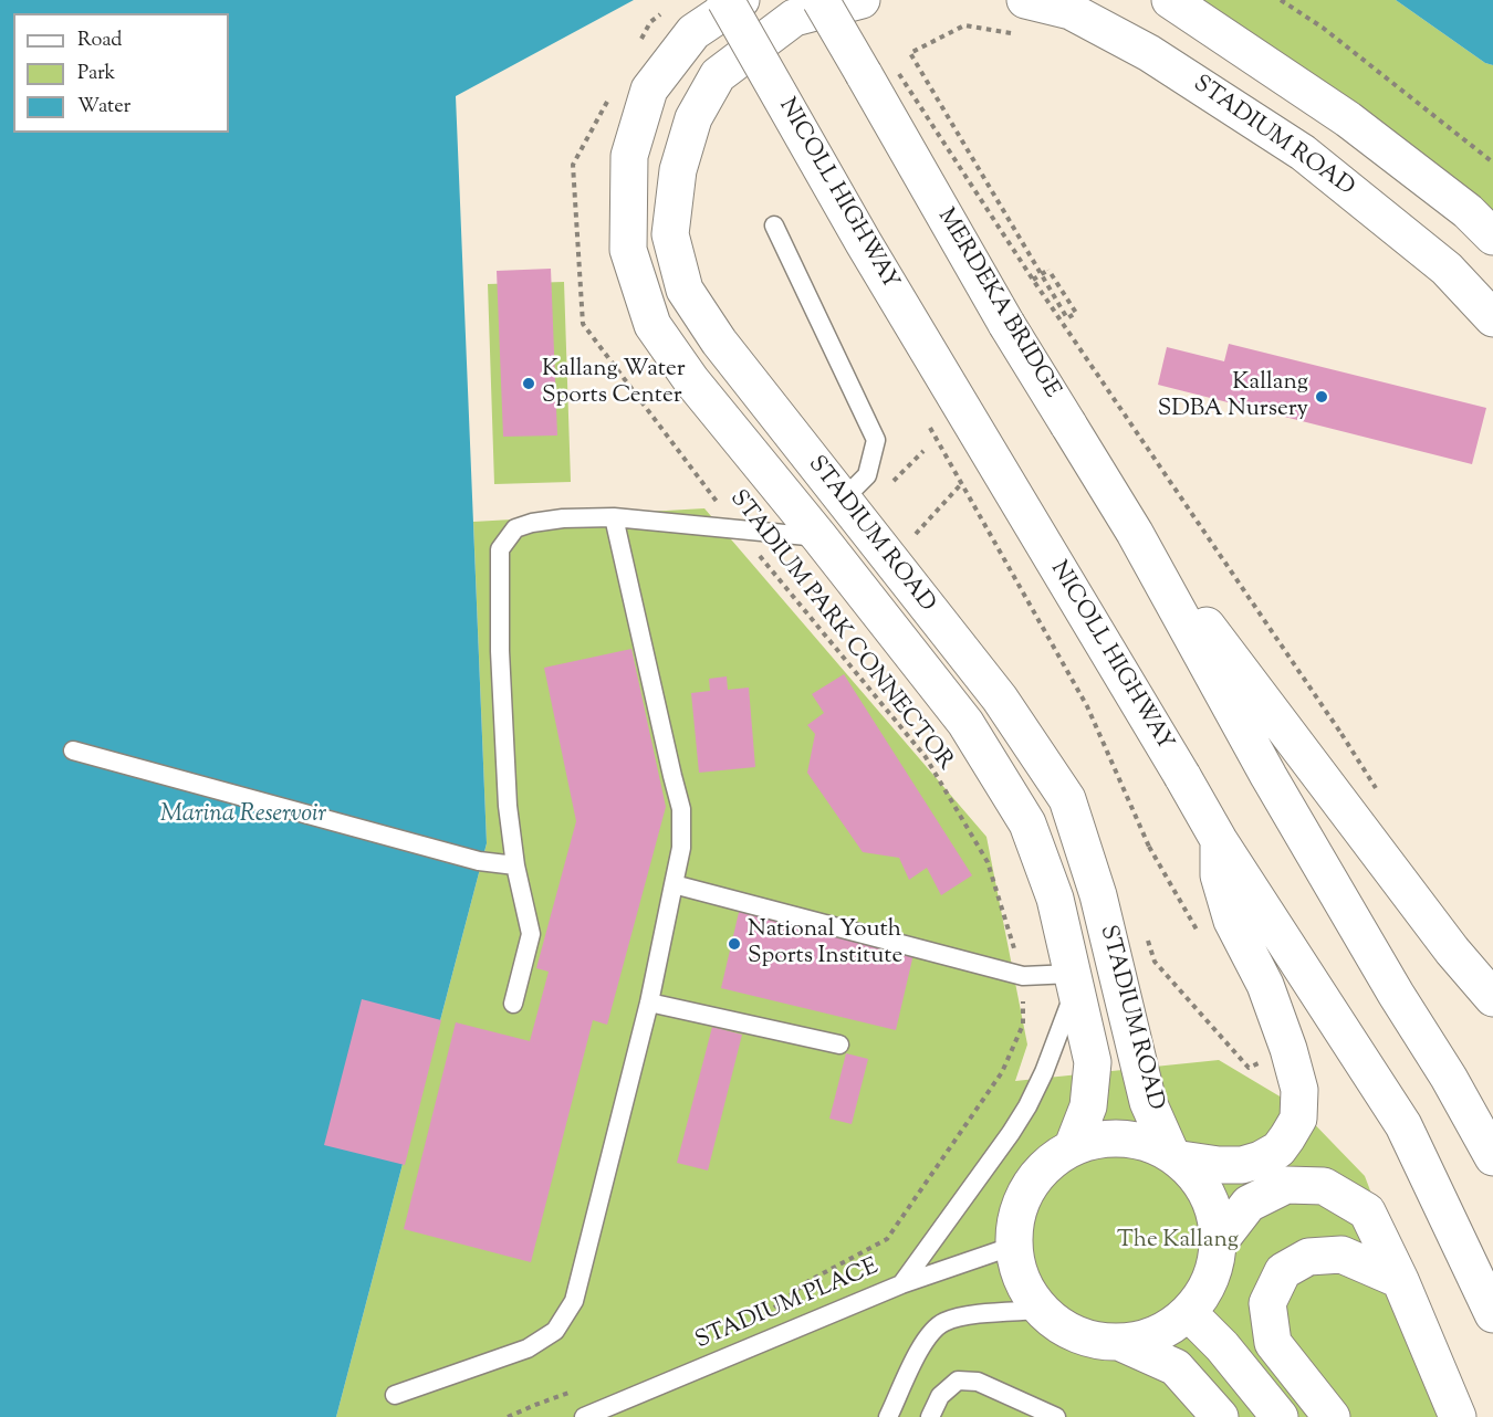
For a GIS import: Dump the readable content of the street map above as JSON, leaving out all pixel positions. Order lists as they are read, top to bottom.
{
  "streets": {
    "main road": ["STADIUM ROAD", "NICOLL HIGHWAY"],
    "lane": ["STADIUM PLACE"],
    "path": ["STADIUM PARK CONNECTOR"]
  },
  "crossings": [
    ["STADIUM ROAD", "STADIUM PLACE"]
  ],
  "water": ["Marina Reservoir"],
  "parks": ["The Kallang"],
  "places": ["Kallang Water Sports Center", "Kallang SDBA Nursery", "National Youth Sports Institute"],
  "legend": ["Road", "Park", "Water"]
}
